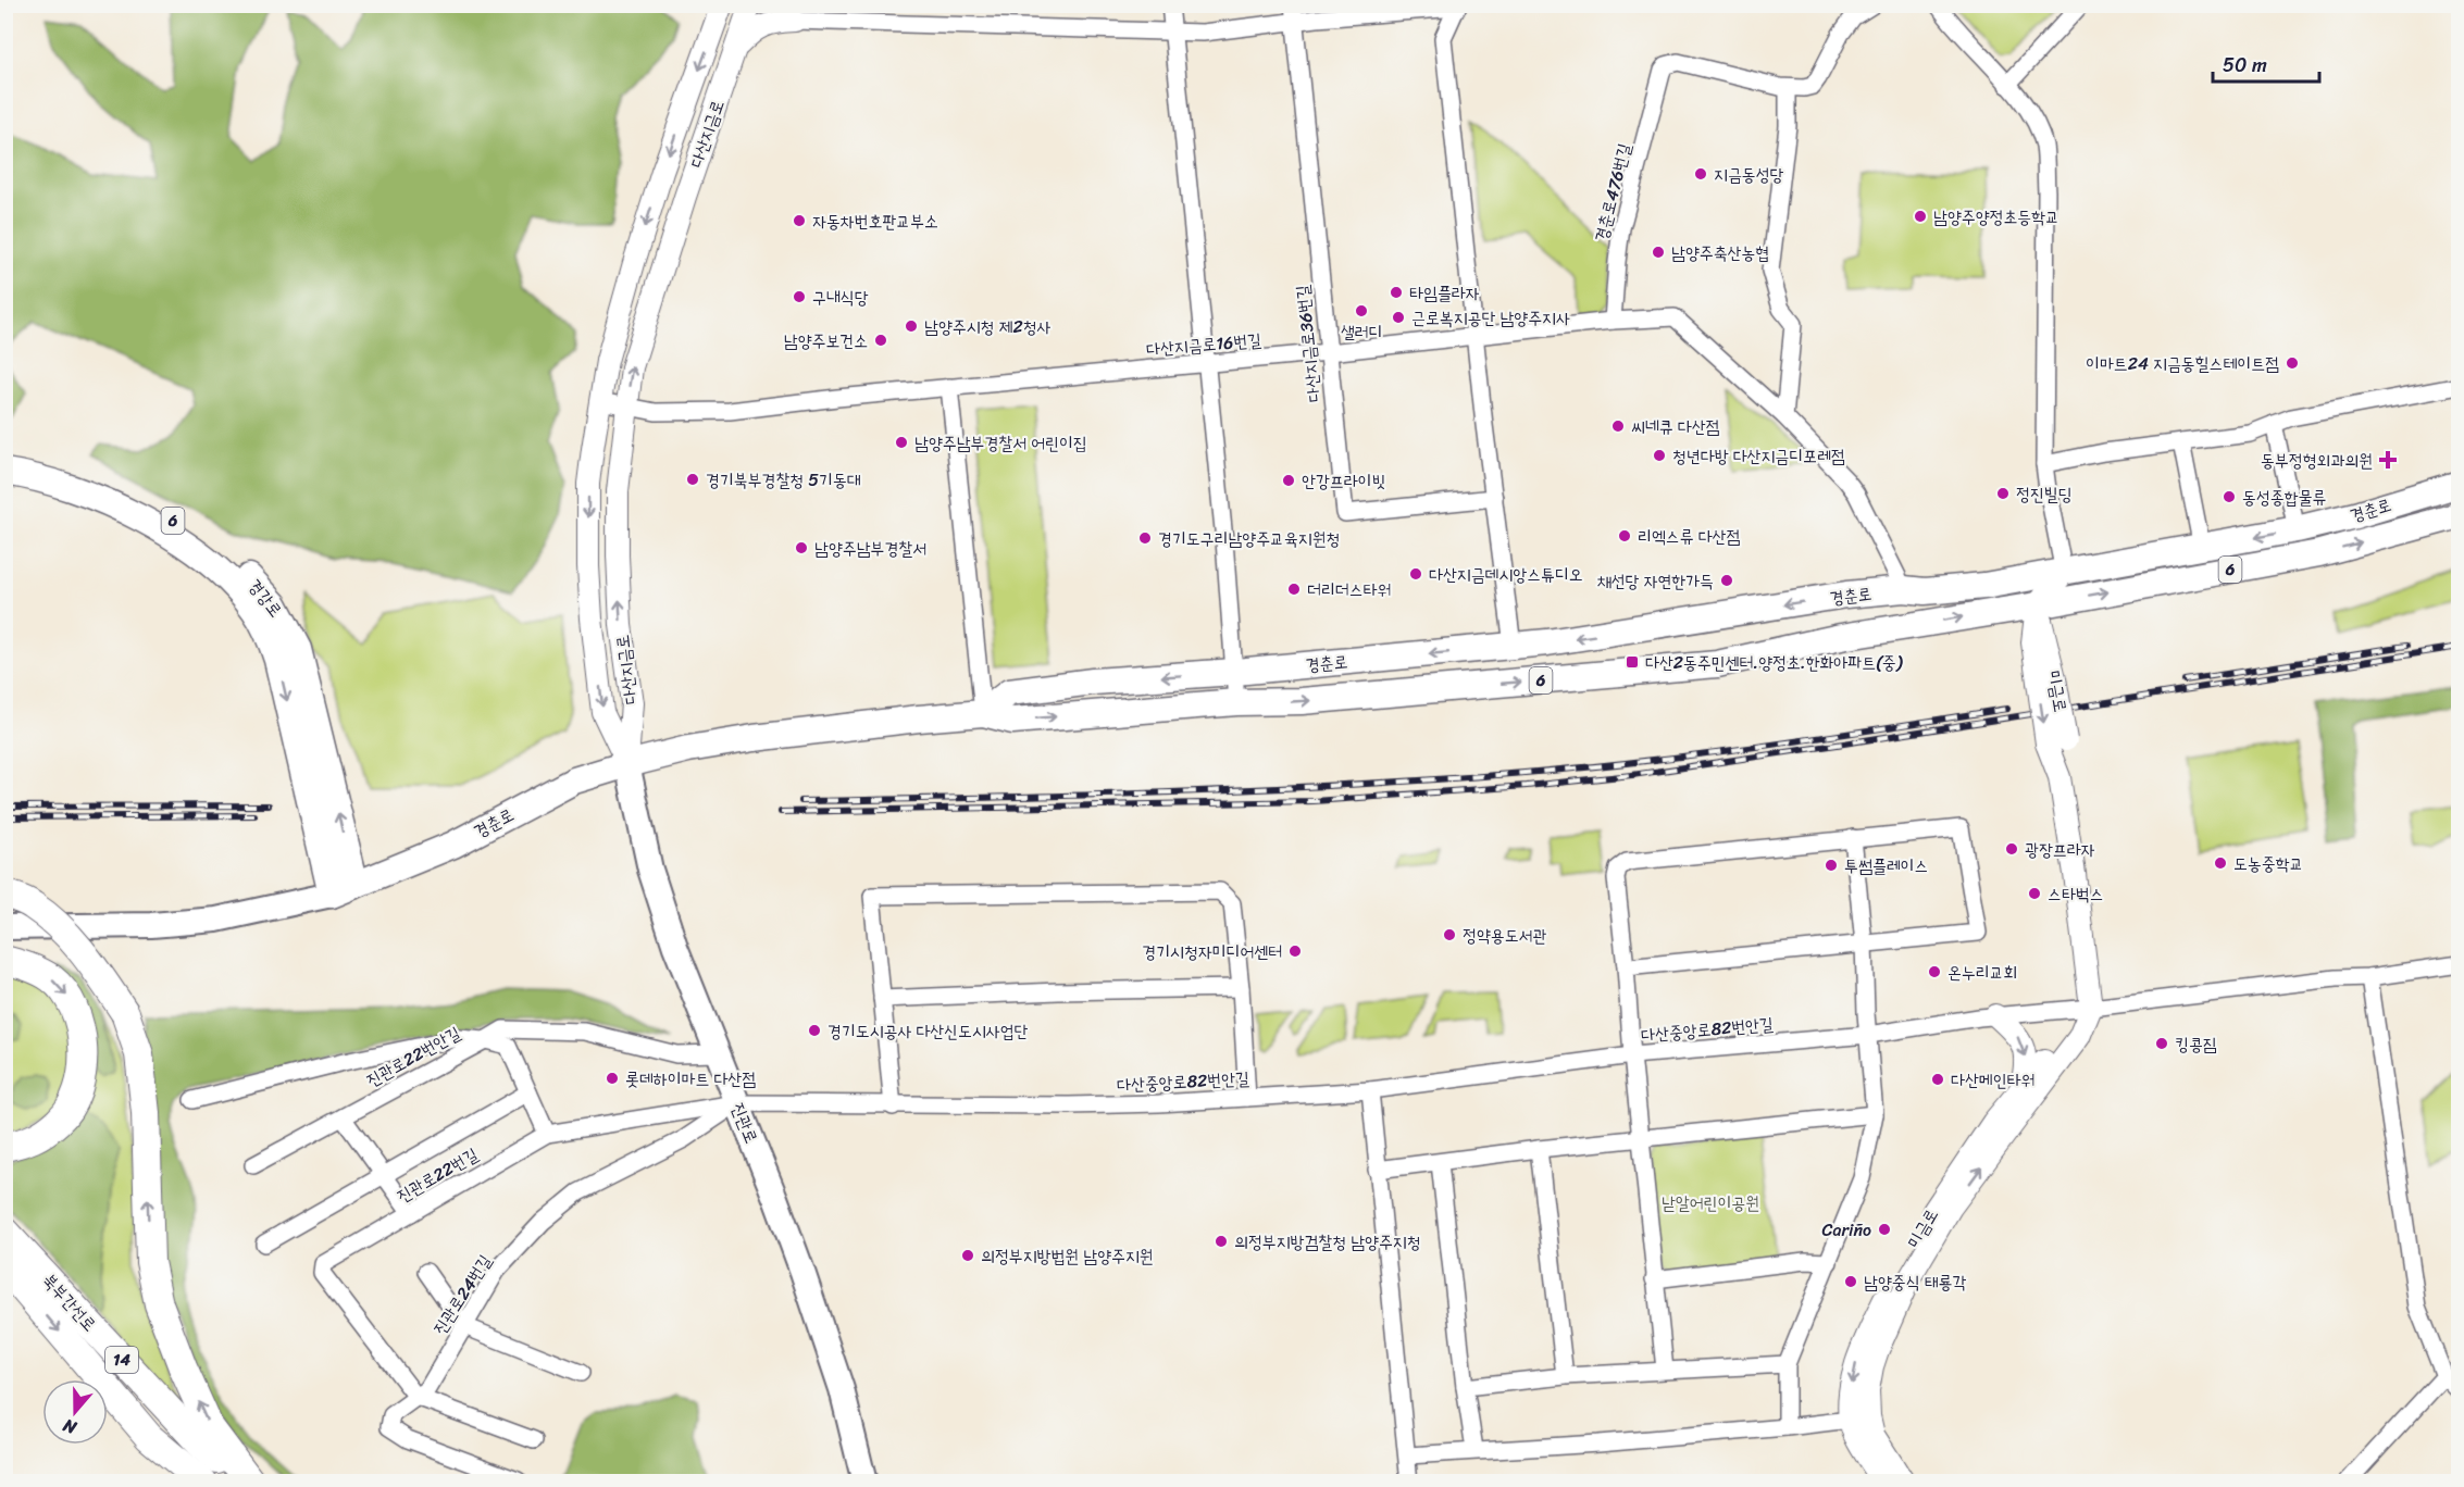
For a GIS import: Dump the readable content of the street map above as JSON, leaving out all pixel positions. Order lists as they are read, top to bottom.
{
  "streets": {
    "highway": ["북부간선로", "14"],
    "main road": [
      "경춘로",
      "6",
      "경강로",
      "진관로"
    ],
    "street": [
      "다산지금로",
      "경춘로476번길",
      "다산지금로36번길",
      "다산지금로16번길",
      "미금로",
      "다산중앙로82번안길",
      "진관로22번안길",
      "진관로22번길",
      "진관로24번길"
    ]
  },
  "crossings": [
    ["다산지금로", "다산지금로16번길"],
    ["다산지금로", "경춘로"],
    ["다산지금로", "진관로"],
    ["경춘로476번길", "다산지금로16번길"],
    ["다산지금로36번길", "다산지금로16번길"],
    ["경춘로", "경강로"],
    ["경춘로", "미금로"],
    ["경춘로", "진관로"],
    ["미금로", "다산중앙로82번안길"],
    ["다산중앙로82번안길", "진관로"],
    ["다산중앙로82번안길", "진관로22번길"],
    ["다산중앙로82번안길", "진관로24번길"],
    ["진관로22번안길", "진관로22번길"],
    ["진관로", "진관로22번길"],
    ["진관로", "진관로24번길"],
    ["진관로22번길", "진관로24번길"]
  ],
  "parks": ["낟알어린이공원"],
  "places": {
    "other": [
      "지금동성당",
      "남양주양정초등학교",
      "자동차번호판교부소",
      "남양주축산농협",
      "타임플라자",
      "구내식당",
      "샐러디",
      "근로복지공단 남양주지사",
      "남양주시청 제2청사",
      "남양주보건소",
      "이마트24 지금동힐스테이트점",
      "씨네큐 다산점",
      "남양주남부경찰서 어린이집",
      "청년다방 다산지금디포레점",
      "경기북부경찰청 5기동대",
      "안강프라이빗",
      "정진빌딩",
      "동성종합물류",
      "리엑스류 다산점",
      "경기도구리남양주교육지원청",
      "남양주남부경찰서",
      "다산지금데시앙스튜디오",
      "채선당 자연한가득",
      "더리더스타워",
      "광장프라자",
      "도농중학교",
      "투썸플레이스",
      "스타벅스",
      "정약용도서관",
      "경기시청자미디어센터",
      "온누리교회",
      "경기도시공사 다산신도시사업단",
      "킹콩짐",
      "롯데하이마트 다산점",
      "다산메인타워",
      "Cariño",
      "의정부지방검찰청 남양주지청",
      "의정부지방법원 남양주지원",
      "남양중식 태룡각"
    ],
    "health": ["동부정형외과의원"],
    "transit": ["다산2동주민센터.양정초.한화아파트(중)"]
  },
  "scale_bar": "50 m",
  "north": "bottom"
}
